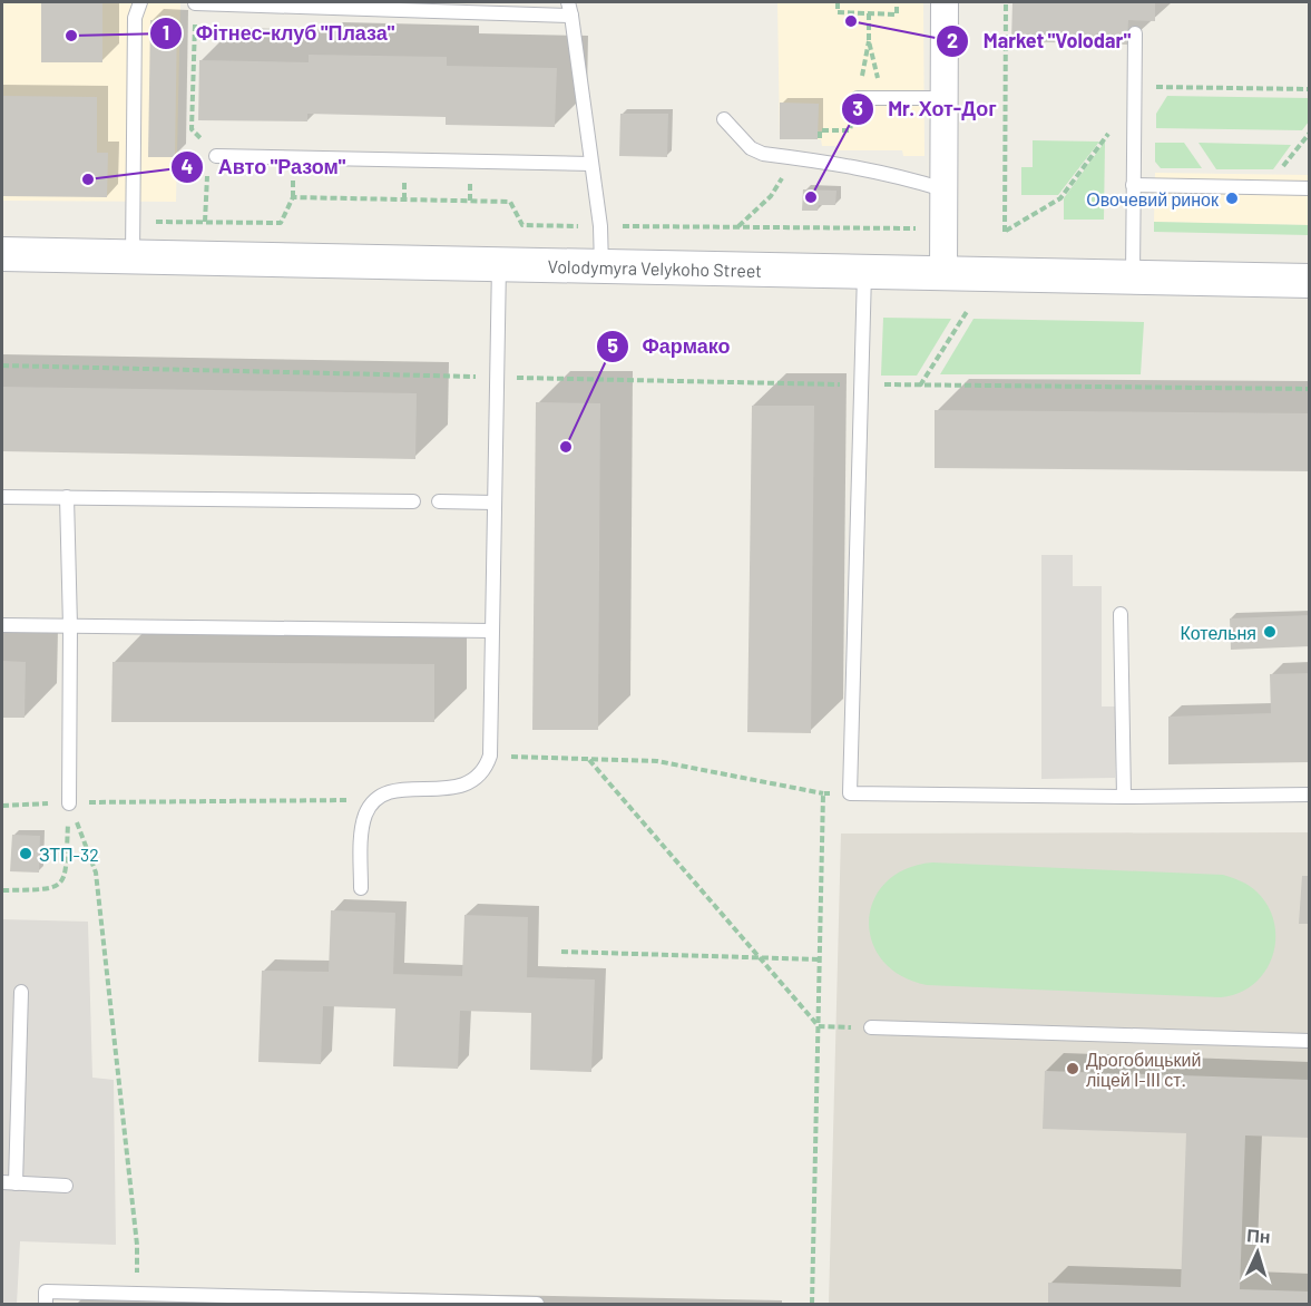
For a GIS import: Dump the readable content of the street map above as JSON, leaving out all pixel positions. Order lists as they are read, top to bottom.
{
  "streets": {
    "street": ["Volodymyra Velykoho Street"]
  },
  "places": [
    "Market \"Volodar\"",
    "Фітнес-клуб \"Плаза\"",
    "Авто \"Разом\"",
    "Mr. Хот-Дог",
    "Овочевий ринок",
    "Фармако",
    "Котельня",
    "ЗТП-32",
    "Дрогобицький ліцей І-ІІІ ст."
  ],
  "north": "top"
}
